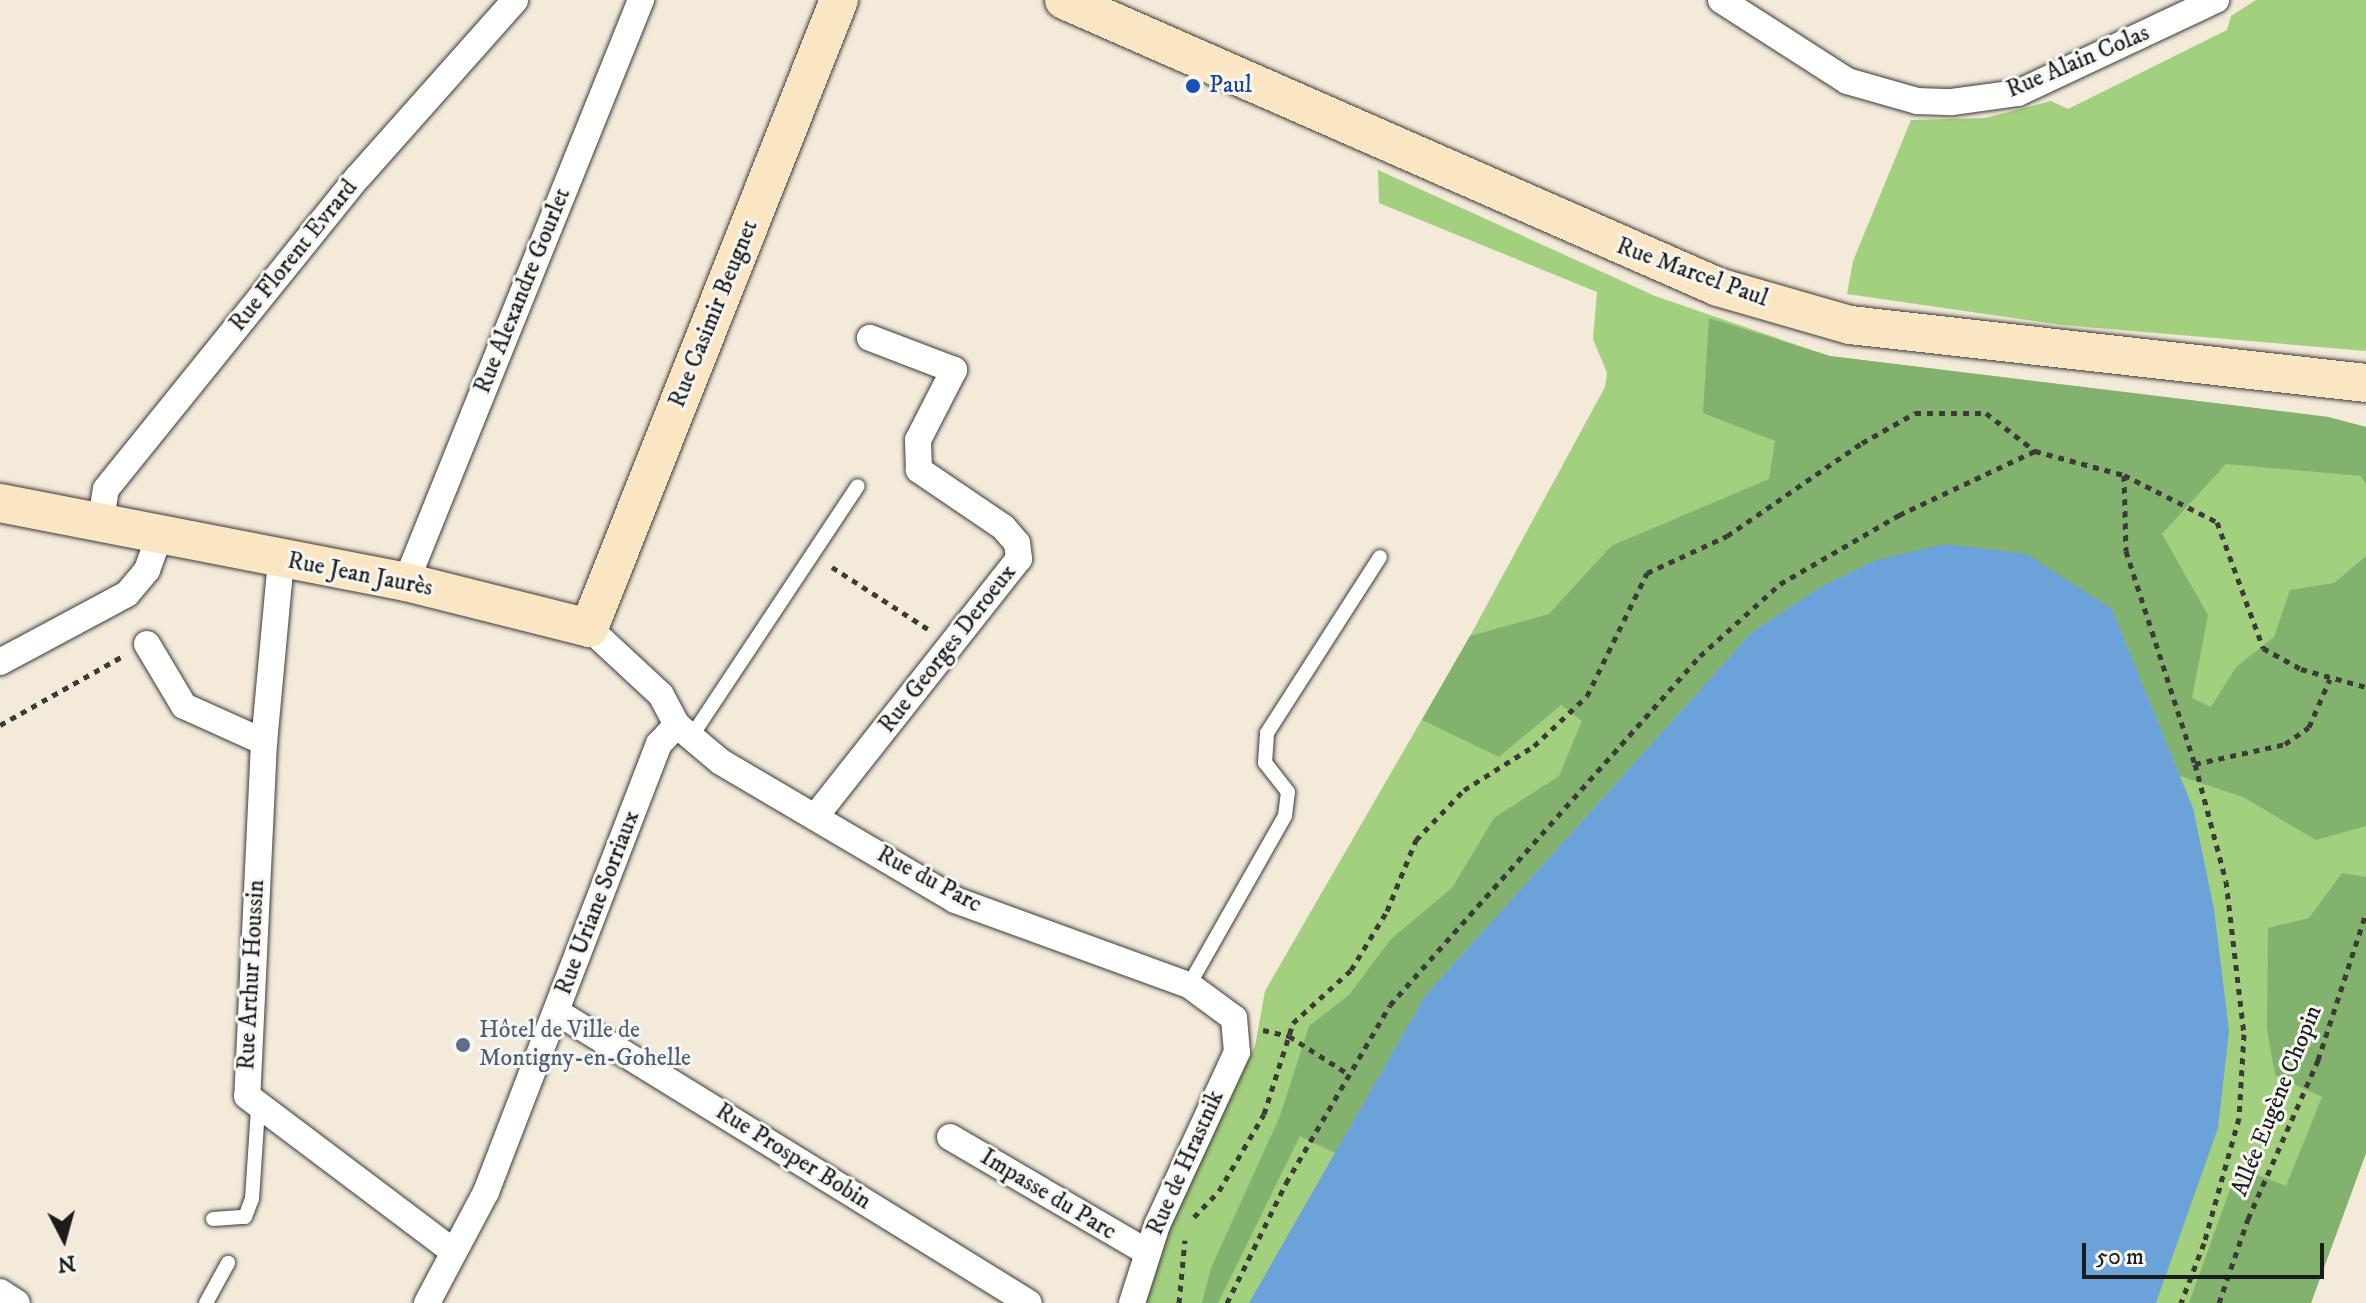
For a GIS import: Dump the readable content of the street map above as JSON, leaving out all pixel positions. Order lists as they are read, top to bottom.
{
  "streets": {
    "street": [
      "Rue Alain Colas",
      "Rue Florent Evrard",
      "Rue Marcel Paul",
      "Rue Alexandre Gourlet",
      "Rue Casimir Beugnet",
      "Rue Jean Jaurès",
      "Rue Georges Deroeux",
      "Rue du Parc",
      "Rue Uriane Sorriaux",
      "Rue Arthur Houssin",
      "Rue Prosper Bobin",
      "Rue de Hrastnik",
      "Impasse du Parc"
    ],
    "path": ["Allée Eugène Chopin"]
  },
  "crossings": [
    ["Rue Florent Evrard", "Rue Jean Jaurès"],
    ["Rue Alexandre Gourlet", "Rue Jean Jaurès"],
    ["Rue Casimir Beugnet", "Rue Jean Jaurès"],
    ["Rue Jean Jaurès", "Rue du Parc"],
    ["Rue Jean Jaurès", "Rue Uriane Sorriaux"],
    ["Rue Jean Jaurès", "Rue Arthur Houssin"],
    ["Rue Georges Deroeux", "Rue du Parc"],
    ["Rue du Parc", "Rue Uriane Sorriaux"],
    ["Rue du Parc", "Rue de Hrastnik"],
    ["Rue Uriane Sorriaux", "Rue Prosper Bobin"],
    ["Rue de Hrastnik", "Impasse du Parc"]
  ],
  "places": ["Paul", "Hôtel de Ville de Montigny-en-Gohelle"],
  "scale_bar": "50 m",
  "north": "bottom"
}
